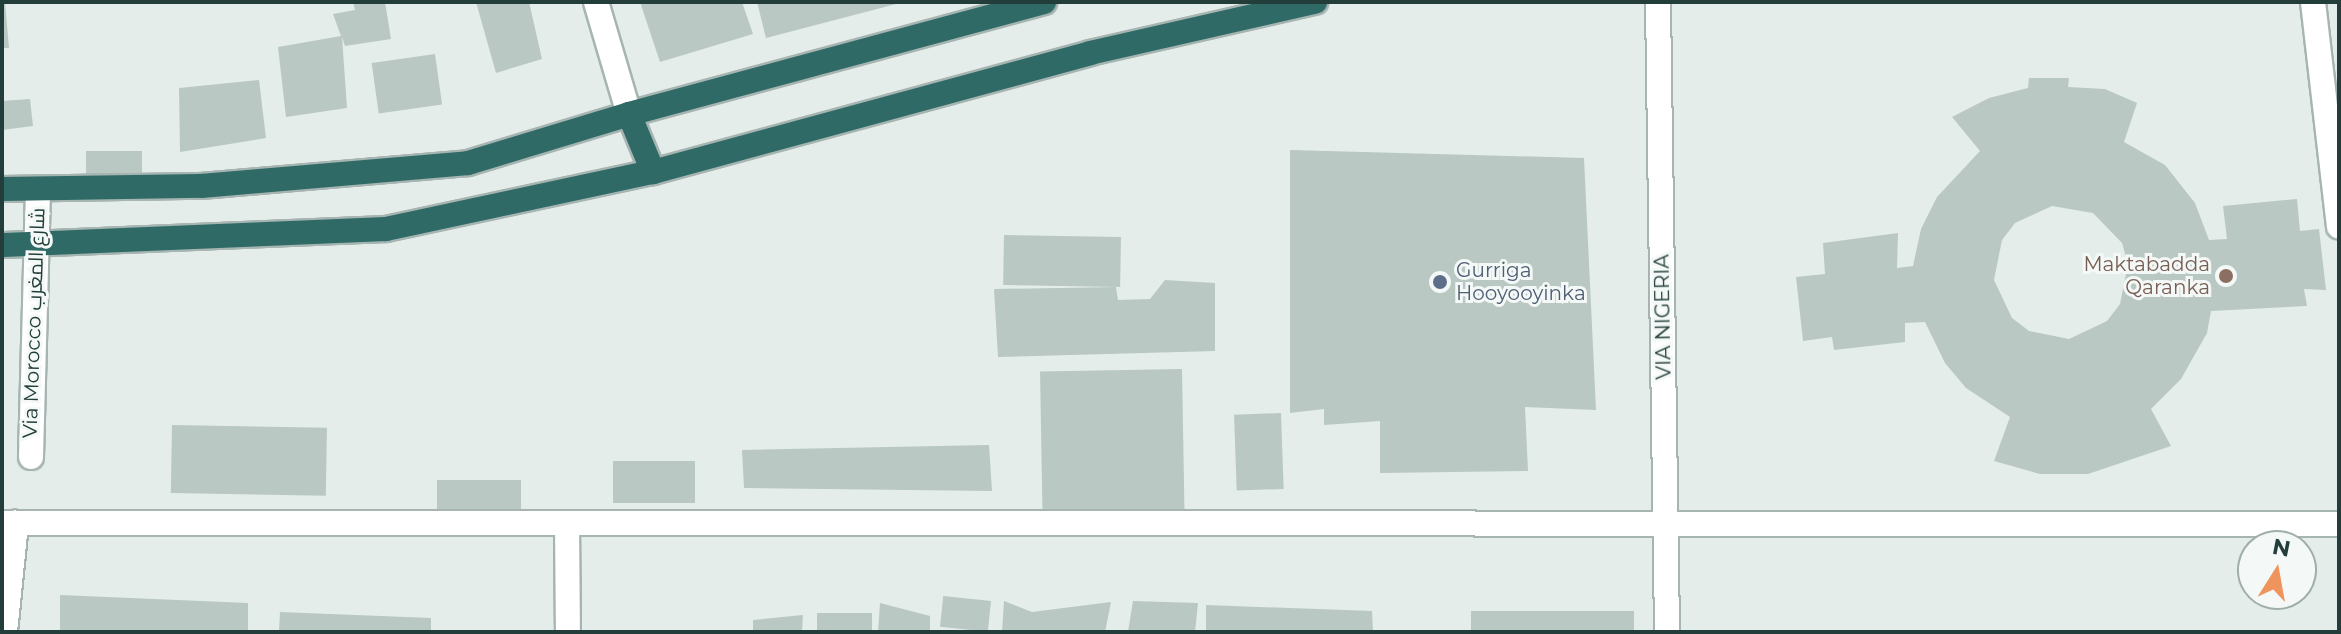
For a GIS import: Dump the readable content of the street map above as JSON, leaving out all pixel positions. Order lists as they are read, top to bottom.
{
  "streets": {
    "street": ["VIA NIGERIA", "Via Morocco شارع المغرب"]
  },
  "places": ["Maktabadda Qaranka", "Gurriga Hooyooyinka"],
  "north": "top"
}
